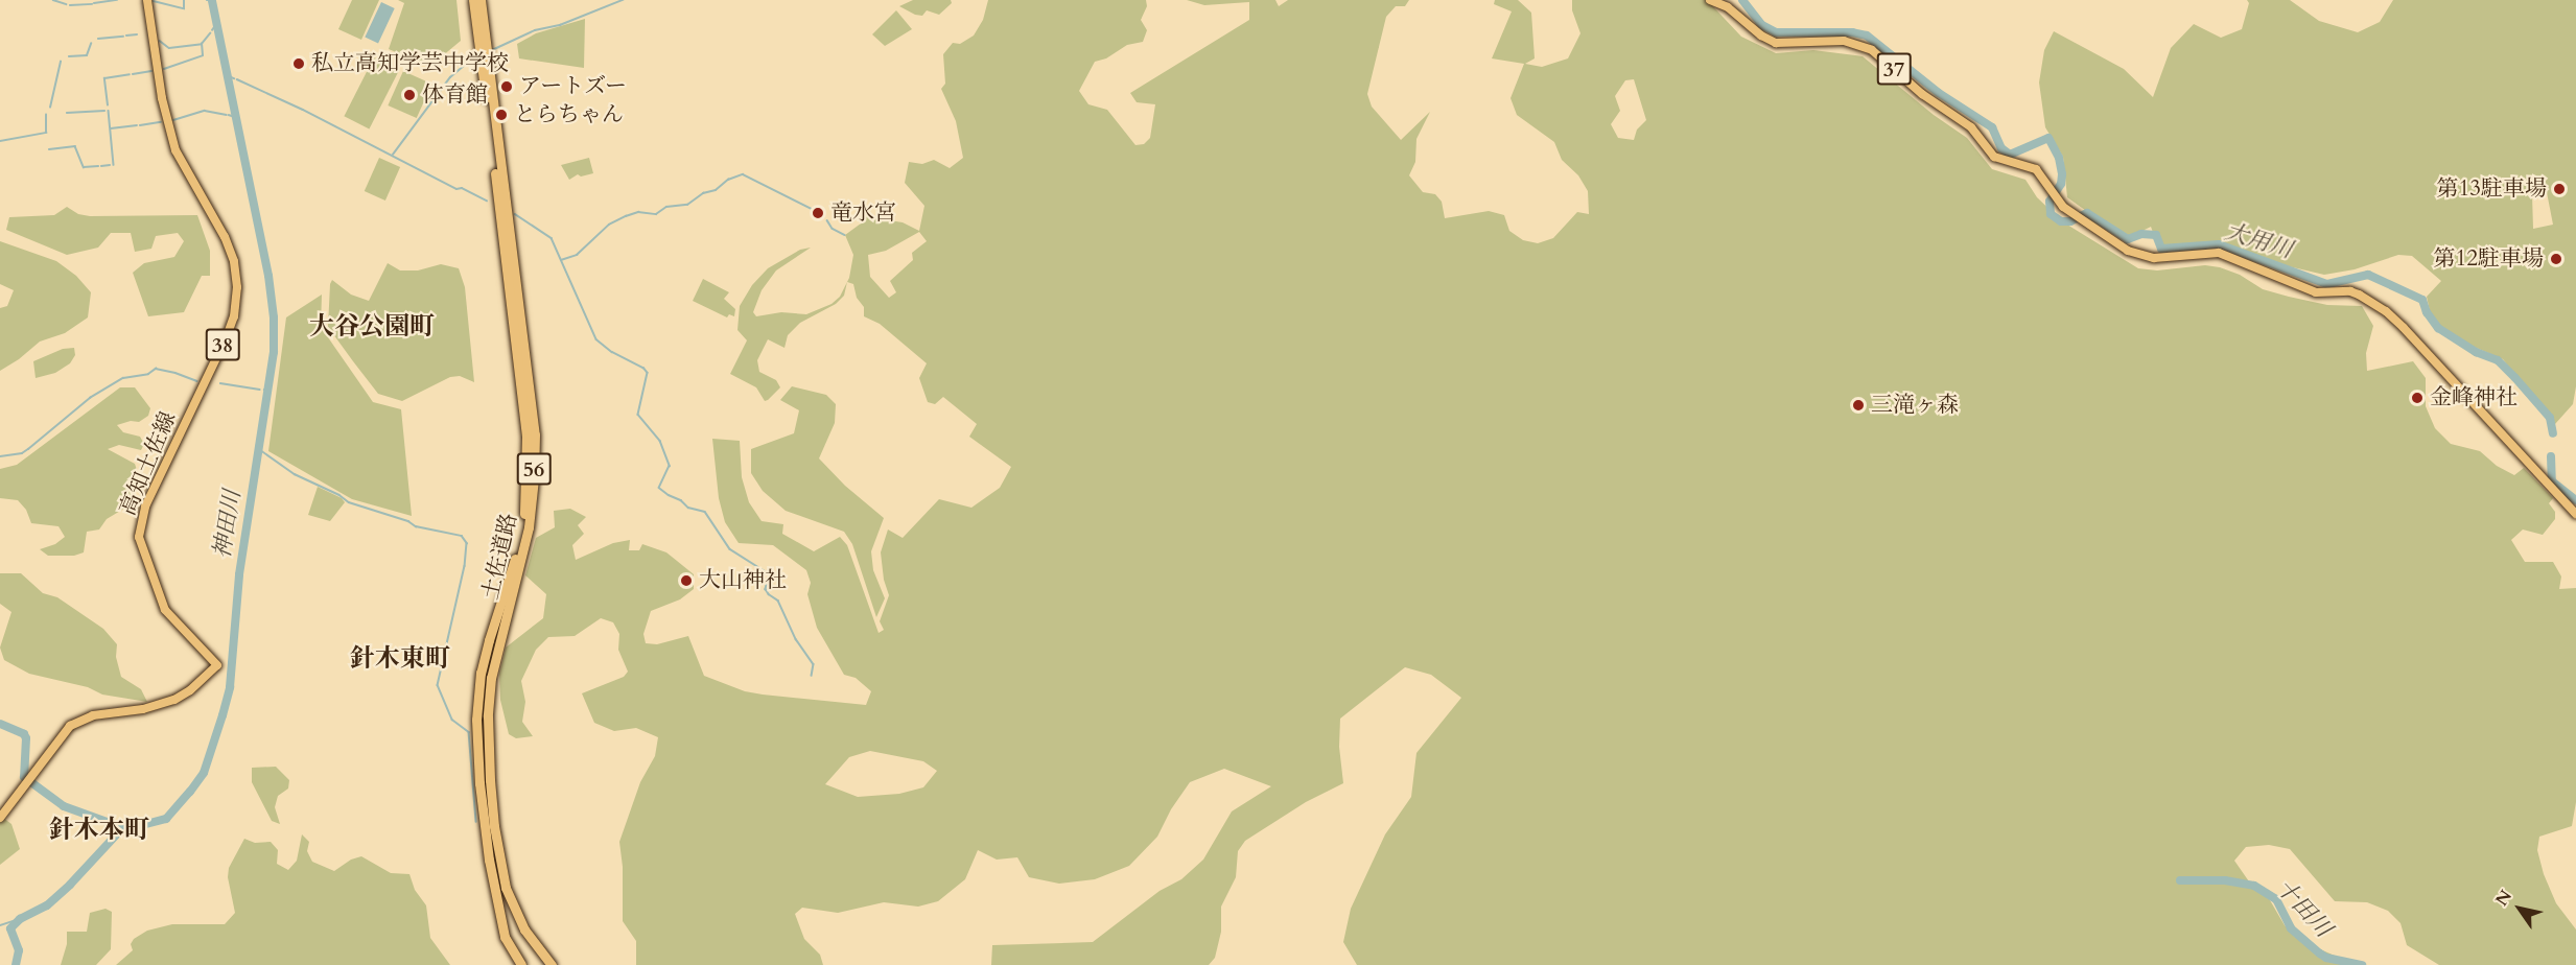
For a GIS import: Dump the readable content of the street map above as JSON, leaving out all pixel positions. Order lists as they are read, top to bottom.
{
  "streets": {
    "highway": ["56", "土佐道路"],
    "main road": ["37", "38", "高知土佐線"]
  },
  "crossings": [
    ["56", "土佐道路"]
  ],
  "districts": ["大谷公園町", "針木東町", "針木本町"],
  "water": ["大用川", "神田川", "十田川"],
  "places": [
    "私立高知学芸中学校",
    "アートズー",
    "体育館",
    "とらちゃん",
    "第13駐車場",
    "竜水宮",
    "第12駐車場",
    "金峰神社",
    "三滝ヶ森",
    "大山神社"
  ],
  "north": "top left"
}
